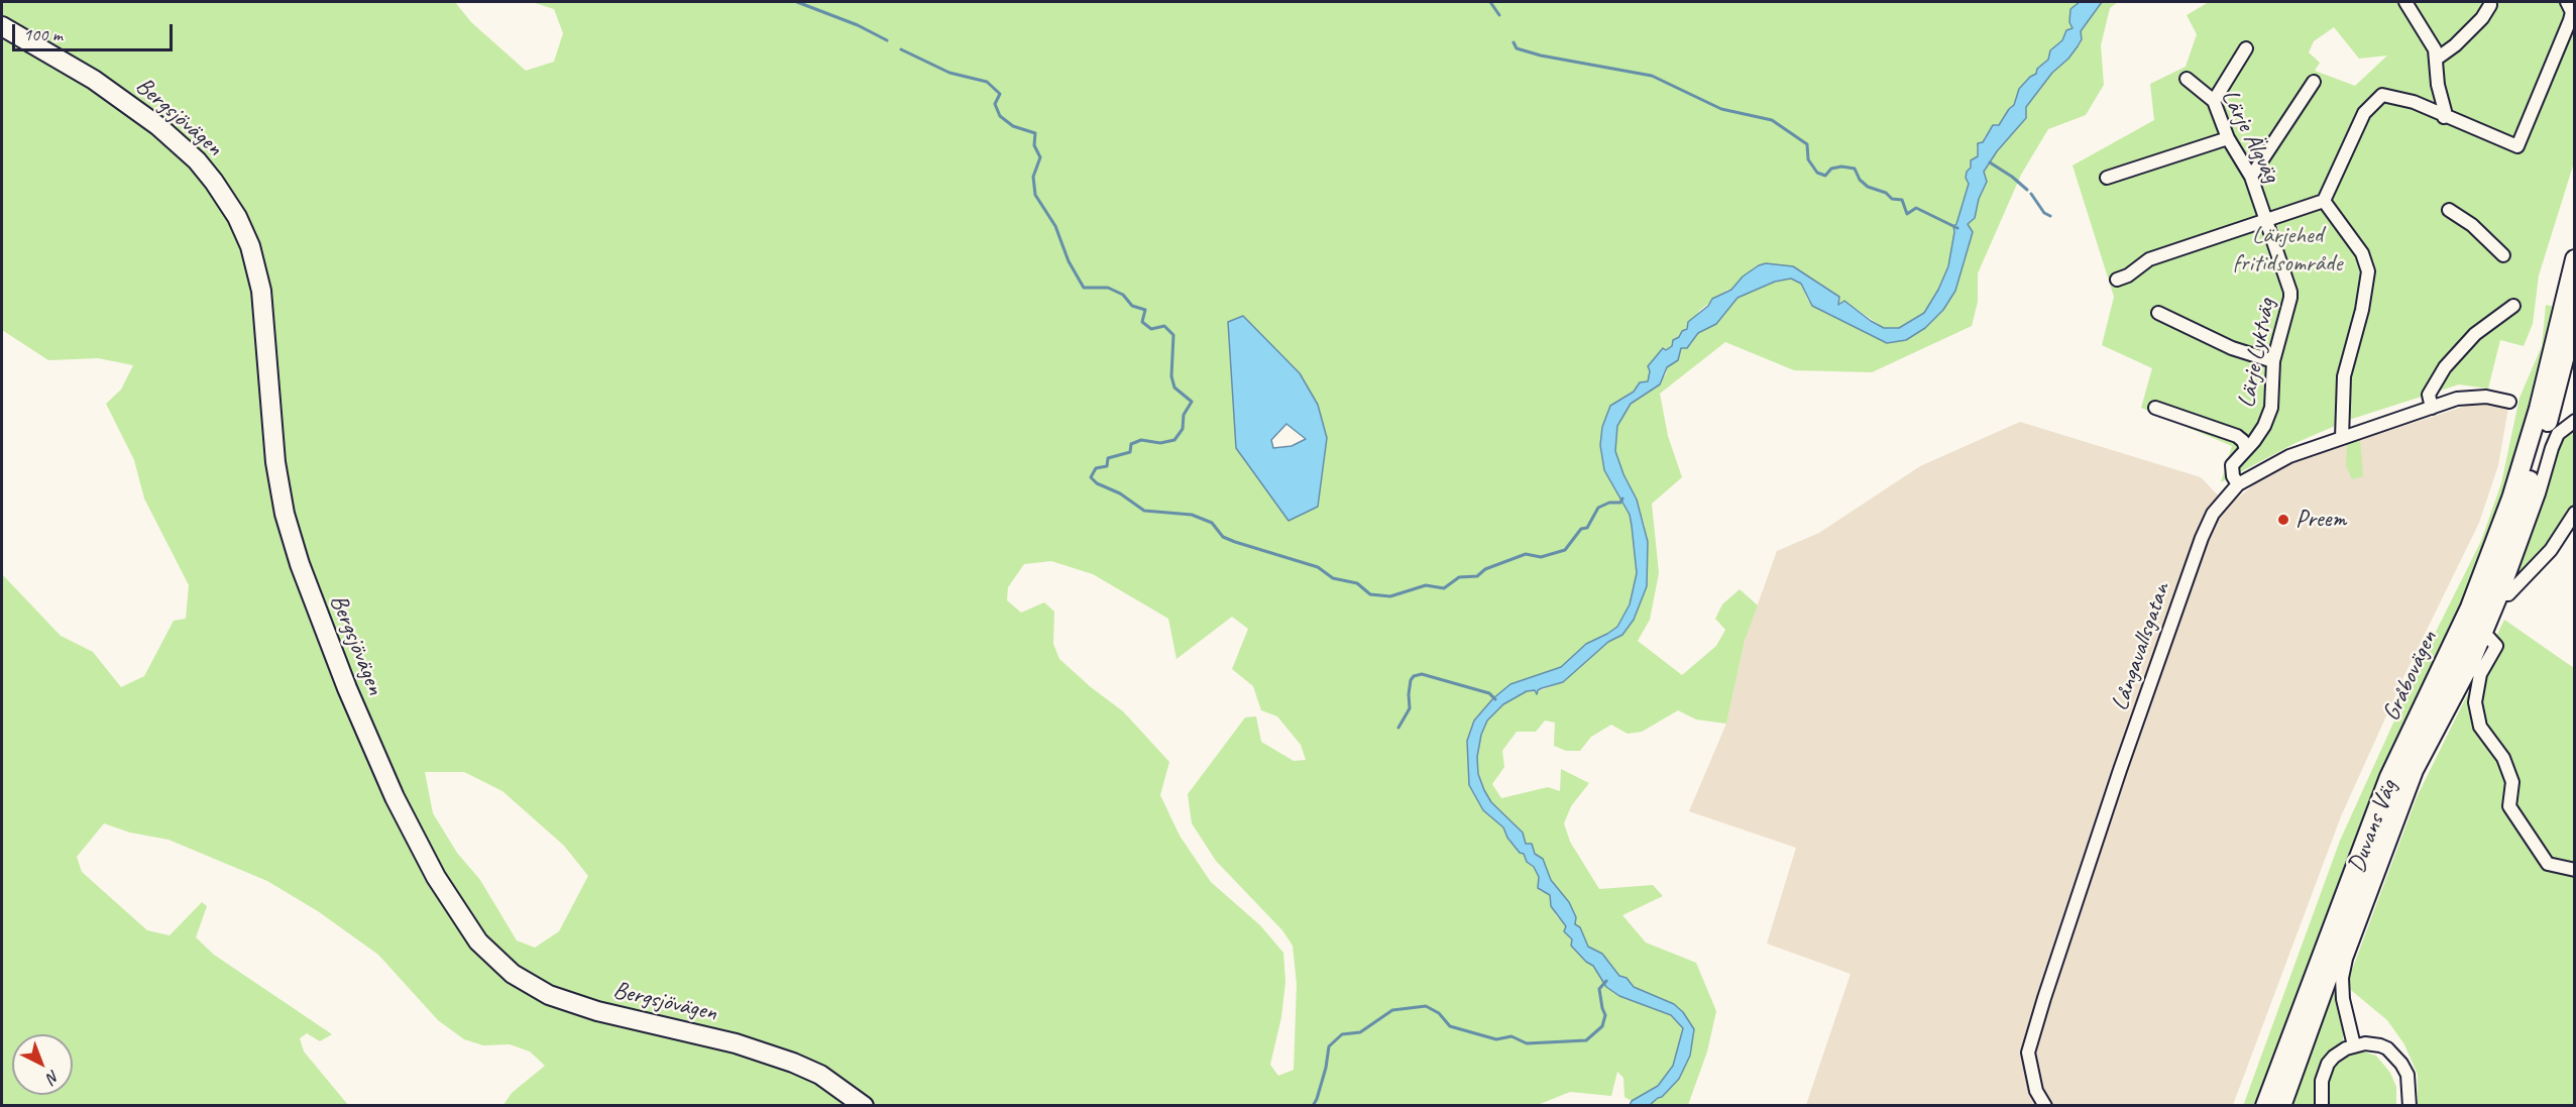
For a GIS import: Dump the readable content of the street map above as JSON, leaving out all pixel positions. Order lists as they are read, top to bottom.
{
  "streets": {
    "main road": ["Bergsjövägen", "Gråbovägen"],
    "street": [
      "Lärje Älgväg",
      "Lärje Lyktväg",
      "Långavallsgatan",
      "Duvans Väg"
    ]
  },
  "crossings": [
    ["Lärje Älgväg", "Lärje Lyktväg"],
    ["Lärje Lyktväg", "Långavallsgatan"]
  ],
  "parks": ["Lärjehed fritidsområde"],
  "places": ["Preem"],
  "scale_bar": "100 m",
  "north": "bottom right"
}
